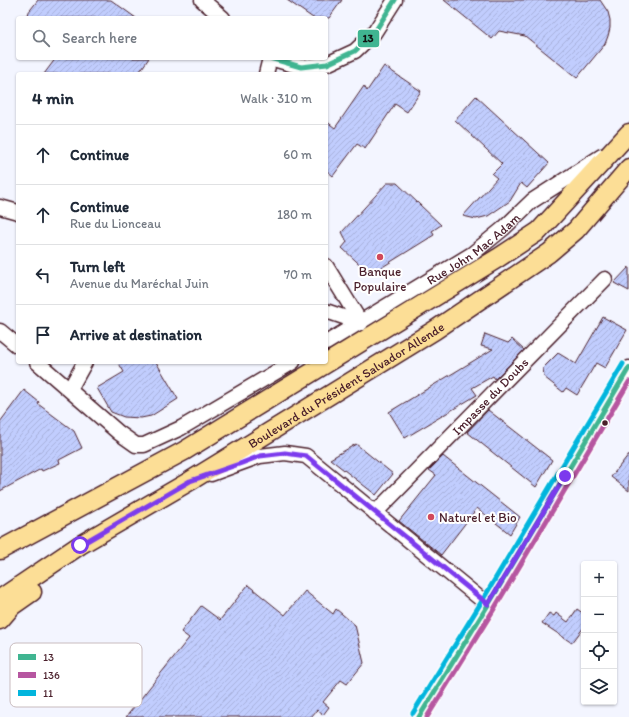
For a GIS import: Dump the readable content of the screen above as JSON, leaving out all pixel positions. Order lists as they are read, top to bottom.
{
  "streets": {
    "main road": ["Boulevard du Président Salvador Allende"],
    "street": ["Rue John Mac Adam", "Impasse du Doubs"]
  },
  "crossings": [
    ["Rue John Mac Adam", "Boulevard du Président Salvador Allende"]
  ],
  "places": ["Banque Populaire", "Naturel et Bio"],
  "lines": ["transit line 13", "transit line 11", "transit line 136"],
  "legend": ["13", "136", "11"],
  "page": {
    "search": "Search here",
    "heading": ["4 min", "Walk · 310 m"],
    "list": [
      ["Continue", "60 m"],
      ["Continue", "Rue du Lionceau", "180 m"],
      ["Turn left", "Avenue du Maréchal Juin", "70 m"],
      "Arrive at destination"
    ],
    "map_buttons": ["+", "−"]
  }
}
